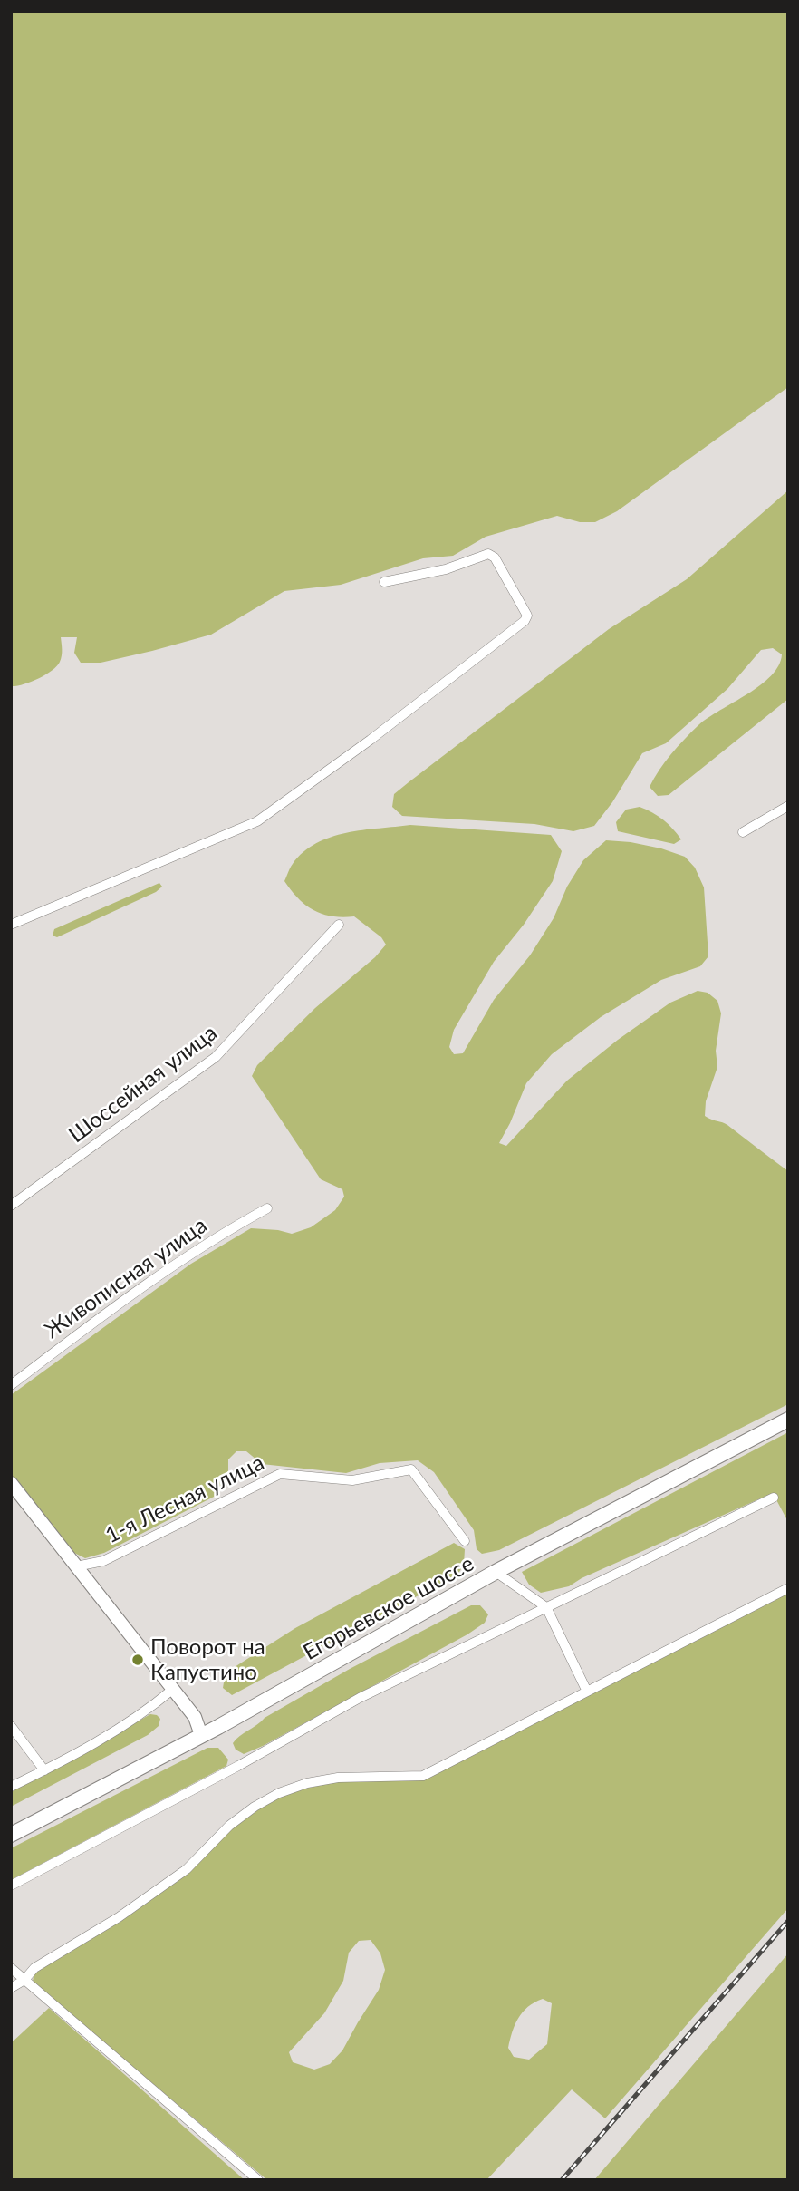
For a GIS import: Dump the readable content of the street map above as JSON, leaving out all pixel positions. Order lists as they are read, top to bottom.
{
  "streets": {
    "main road": ["Егорьевское шоссе"],
    "street": ["Шоссейная улица", "Живописная улица", "1-я Лесная улица"]
  },
  "places": ["Поворот на Капустино"]
}
